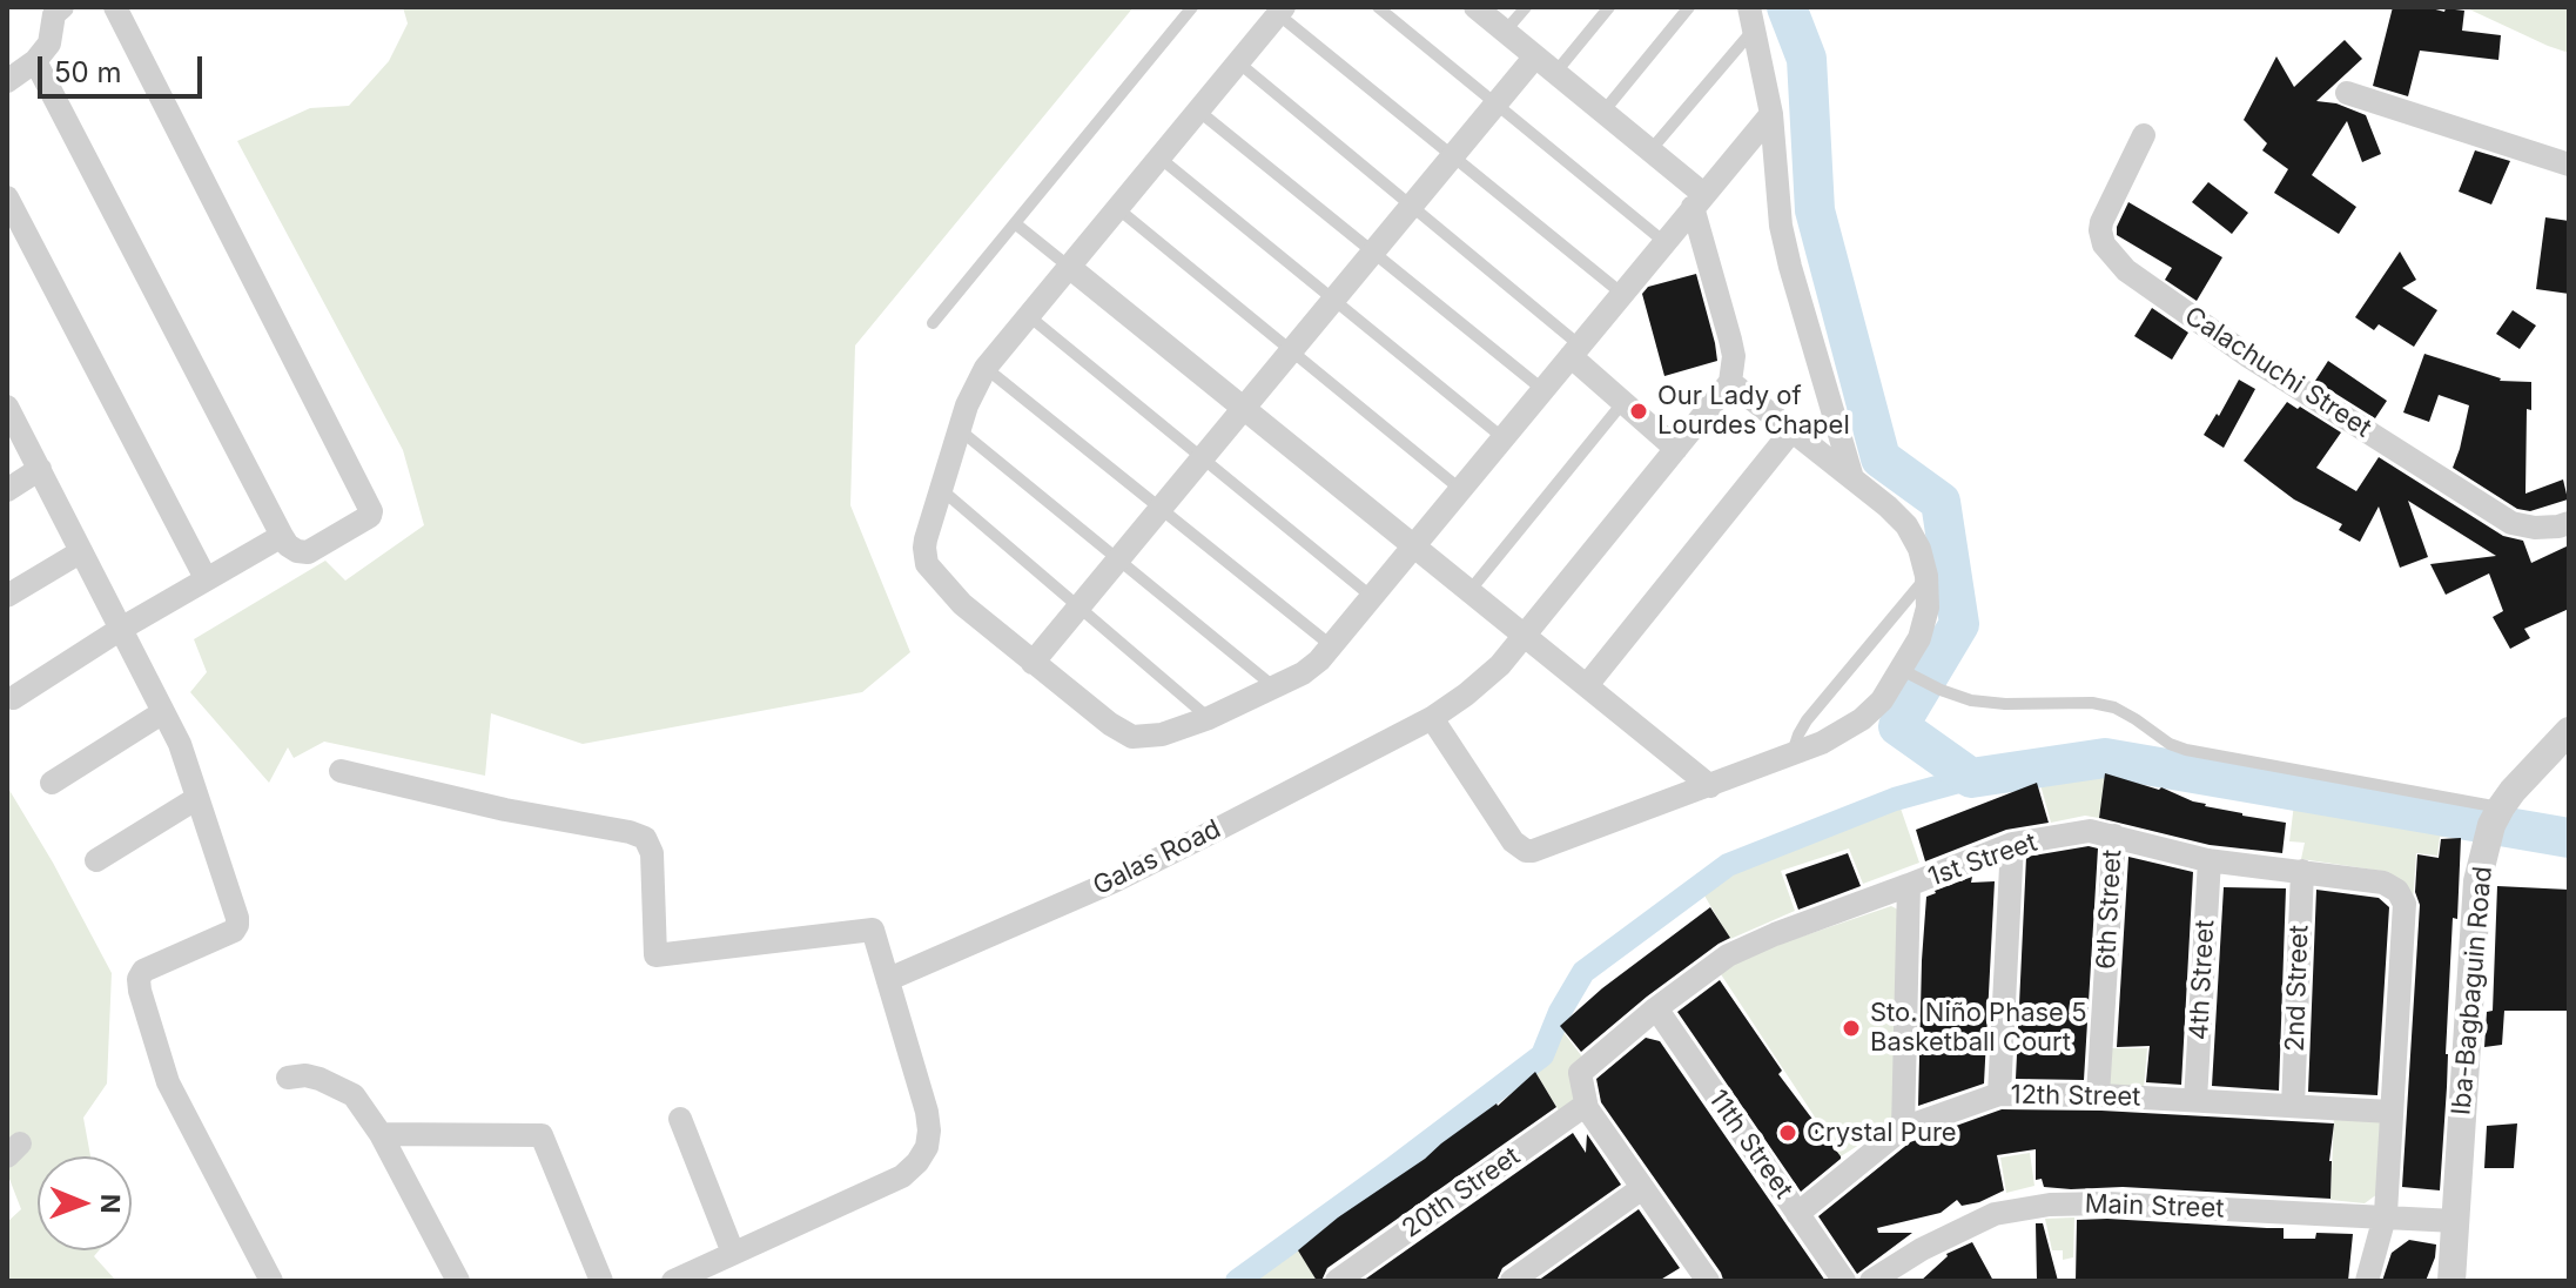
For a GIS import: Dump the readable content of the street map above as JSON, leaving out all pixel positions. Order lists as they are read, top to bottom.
{
  "streets": {
    "street": [
      "Calachuchi Street",
      "Galas Road",
      "1st Street",
      "6th Street",
      "4th Street",
      "2nd Street",
      "Iba-Bagbaguin Road",
      "12th Street",
      "11th Street",
      "20th Street",
      "Main Street"
    ]
  },
  "crossings": [
    ["1st Street", "6th Street"],
    ["1st Street", "4th Street"],
    ["1st Street", "2nd Street"],
    ["1st Street", "12th Street"],
    ["1st Street", "11th Street"],
    ["1st Street", "20th Street"],
    ["1st Street", "Main Street"],
    ["6th Street", "12th Street"],
    ["4th Street", "12th Street"],
    ["2nd Street", "12th Street"],
    ["Iba-Bagbaguin Road", "Main Street"],
    ["12th Street", "11th Street"]
  ],
  "places": ["Our Lady of Lourdes Chapel", "Sto. Niño Phase 5 Basketball Court", "Crystal Pure"],
  "scale_bar": "50 m",
  "north": "right"
}
